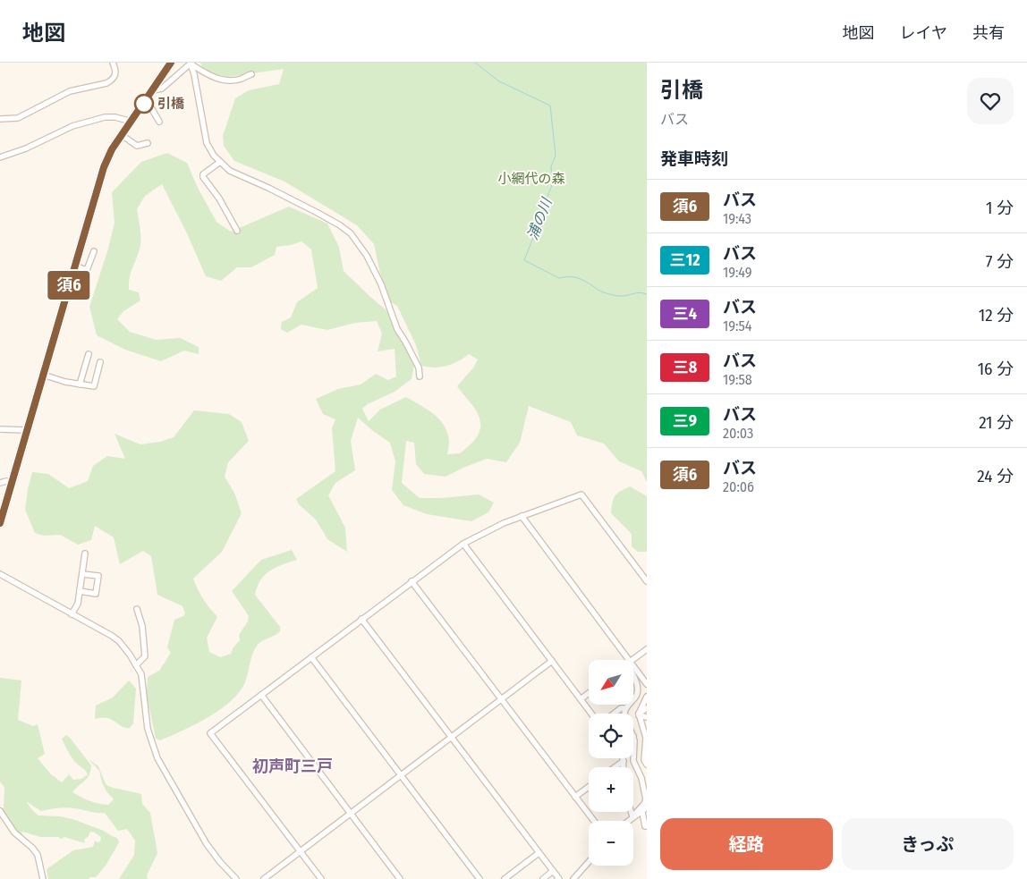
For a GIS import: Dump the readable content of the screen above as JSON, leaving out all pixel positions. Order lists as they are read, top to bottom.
{
  "districts": ["初声町三戸"],
  "water": ["浦の川"],
  "parks": ["小網代の森"],
  "places": ["引橋"],
  "lines": ["bus line 須6"],
  "north": "bottom left",
  "page": {
    "header": "地図",
    "nav": ["地図", "レイヤ", "共有"],
    "on_map": "須6",
    "heading": [
      ["引橋", "バス"],
      "発車時刻"
    ],
    "list": [
      {
        "mark": "須6",
        "name": "バス",
        "note": "19:43",
        "value": "1 分"
      },
      {
        "mark": "三12",
        "name": "バス",
        "note": "19:49",
        "value": "7 分"
      },
      {
        "mark": "三4",
        "name": "バス",
        "note": "19:54",
        "value": "12 分"
      },
      {
        "mark": "三8",
        "name": "バス",
        "note": "19:58",
        "value": "16 分"
      },
      {
        "mark": "三9",
        "name": "バス",
        "note": "20:03",
        "value": "21 分"
      },
      {
        "mark": "須6",
        "name": "バス",
        "note": "20:06",
        "value": "24 分"
      }
    ],
    "map_buttons": ["+", "−"],
    "buttons": ["経路", "きっぷ"]
  }
}
